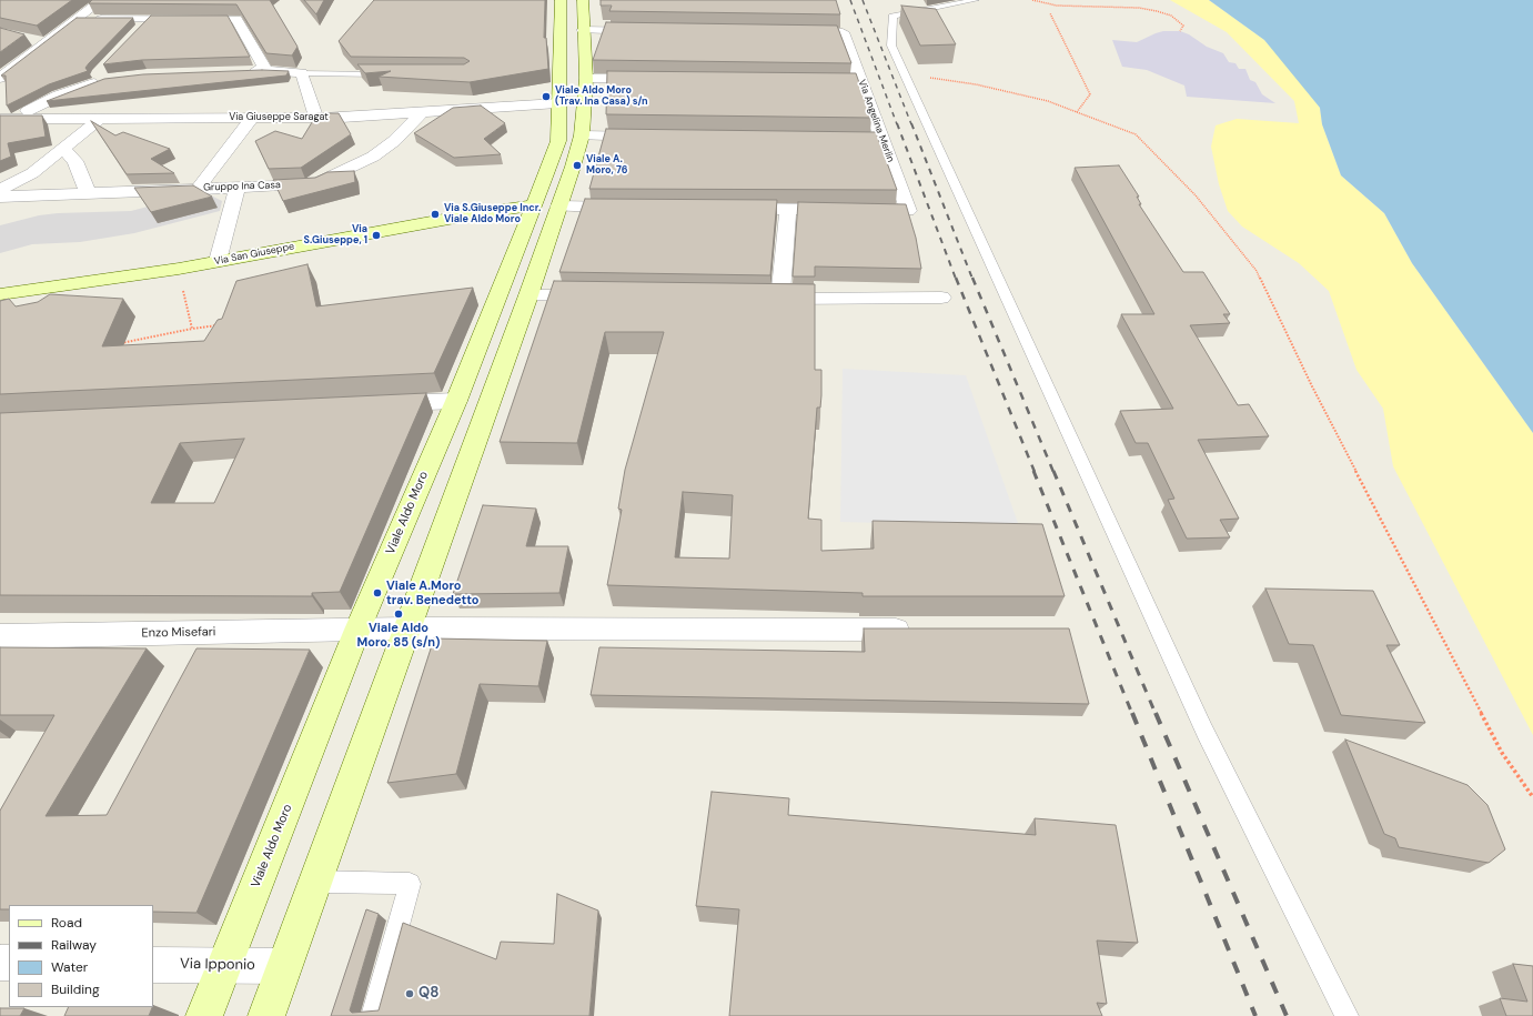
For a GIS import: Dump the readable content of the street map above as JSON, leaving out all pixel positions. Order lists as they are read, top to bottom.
{
  "streets": {
    "street": [
      "Via Giuseppe Saragat",
      "Via Angelina Merlin",
      "Gruppo Ina Casa",
      "Via San Giuseppe",
      "Viale Aldo Moro",
      "Enzo Misefari",
      "Via Ipponio"
    ]
  },
  "crossings": [
    ["Via Giuseppe Saragat", "Gruppo Ina Casa"],
    ["Via Giuseppe Saragat", "Viale Aldo Moro"],
    ["Via San Giuseppe", "Viale Aldo Moro"],
    ["Viale Aldo Moro", "Enzo Misefari"],
    ["Viale Aldo Moro", "Via Ipponio"]
  ],
  "places": [
    "Viale Aldo Moro (Trav. Ina Casa) s/n",
    "Viale A. Moro, 76",
    "Via S.Giuseppe Incr. Viale Aldo Moro",
    "Via S.Giuseppe, 1",
    "Viale A.Moro trav. Benedetto",
    "Viale Aldo Moro, 85 (s/n)",
    "Q8"
  ],
  "legend": [
    "Road",
    "Railway",
    "Water",
    "Building"
  ]
}
